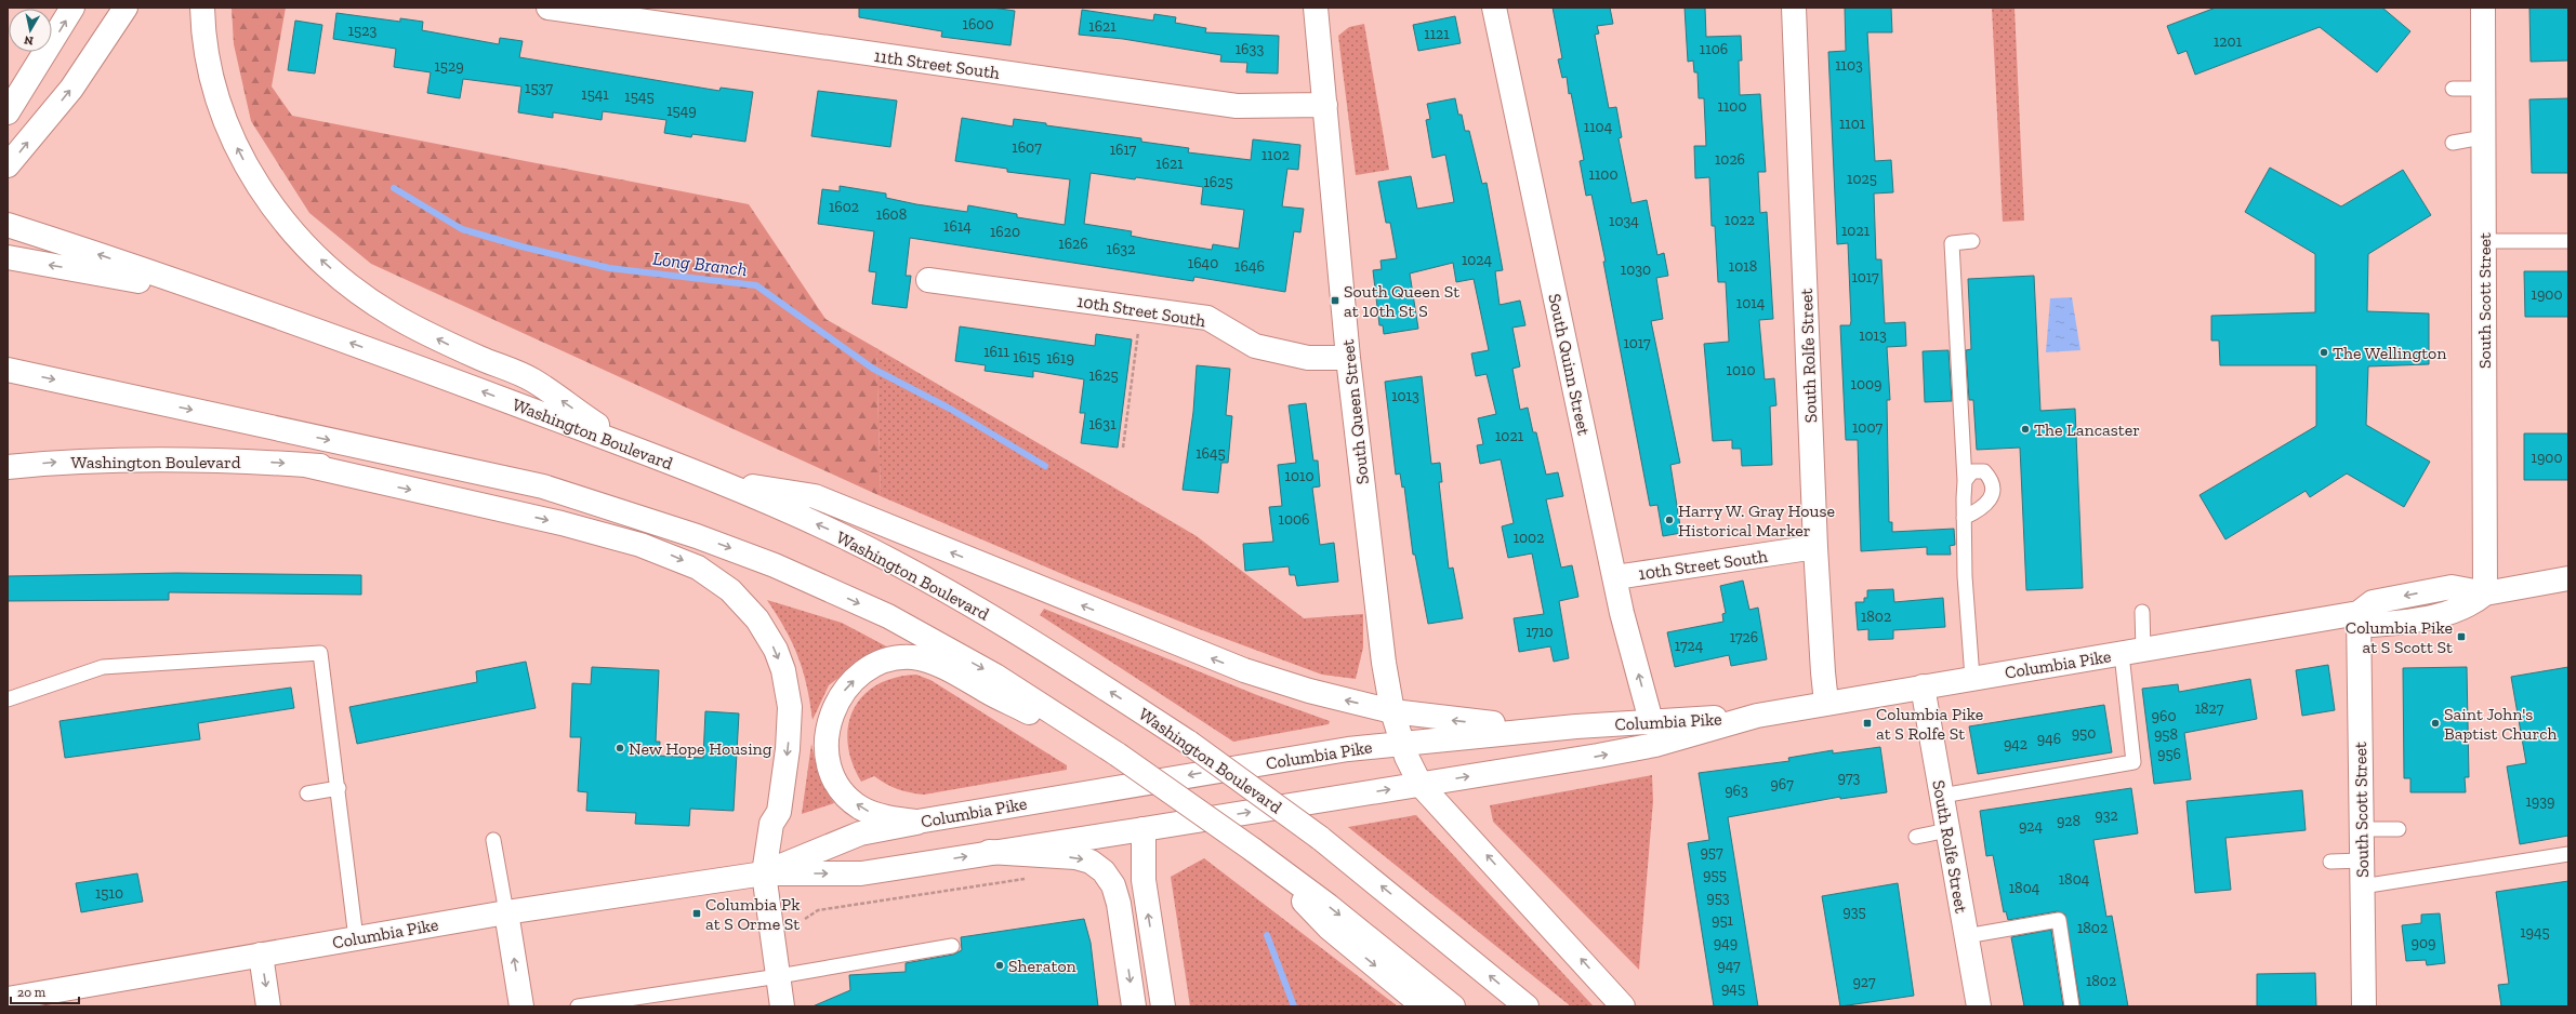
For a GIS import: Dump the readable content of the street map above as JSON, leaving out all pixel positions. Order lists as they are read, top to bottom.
{
  "streets": {
    "main road": [
      "11th Street South",
      "South Scott Street",
      "10th Street South",
      "South Rolfe Street",
      "South Quinn Street",
      "South Queen Street",
      "Washington Boulevard",
      "Columbia Pike"
    ]
  },
  "crossings": [
    ["11th Street South", "South Queen Street"],
    ["South Scott Street", "Columbia Pike"],
    ["10th Street South", "South Rolfe Street"],
    ["10th Street South", "South Quinn Street"],
    ["10th Street South", "South Queen Street"],
    ["South Rolfe Street", "Columbia Pike"],
    ["South Quinn Street", "Columbia Pike"],
    ["South Queen Street", "Columbia Pike"]
  ],
  "water": ["Long Branch"],
  "places": {
    "transit": [
      "South Queen St at 10th St S",
      "Columbia Pike at S Scott St",
      "Columbia Pike at S Rolfe St",
      "Columbia Pk at S Orme St"
    ],
    "other": [
      "The Wellington",
      "The Lancaster",
      "Harry W. Gray House Historical Marker",
      "Saint John's Baptist Church",
      "New Hope Housing",
      "Sheraton"
    ]
  },
  "house_numbers": [
    "1600",
    "1621",
    "1523",
    "1121",
    "1201",
    "1633",
    "1106",
    "1103",
    "1529",
    "1537",
    "1541",
    "1545",
    "1100",
    "1549",
    "1101",
    "1104",
    "1607",
    "1617",
    "1102",
    "1026",
    "1621",
    "1100",
    "1025",
    "1625",
    "1602",
    "1608",
    "1022",
    "1034",
    "1614",
    "1021",
    "1620",
    "1626",
    "1632",
    "1024",
    "1640",
    "1646",
    "1018",
    "1030",
    "1017",
    "1900",
    "1014",
    "1013",
    "1017",
    "1611",
    "1615",
    "1619",
    "1010",
    "1625",
    "1009",
    "1013",
    "1631",
    "1007",
    "1021",
    "1645",
    "1900",
    "1010",
    "1006",
    "1002",
    "1802",
    "1710",
    "1726",
    "1724",
    "1827",
    "960",
    "950",
    "958",
    "946",
    "942",
    "956",
    "973",
    "967",
    "963",
    "1939",
    "932",
    "928",
    "924",
    "957",
    "955",
    "1804",
    "1804",
    "1510",
    "953",
    "935",
    "951",
    "1802",
    "1945",
    "949",
    "909",
    "947",
    "1802",
    "927",
    "945"
  ],
  "scale_bar": "20 m",
  "north": "bottom"
}
